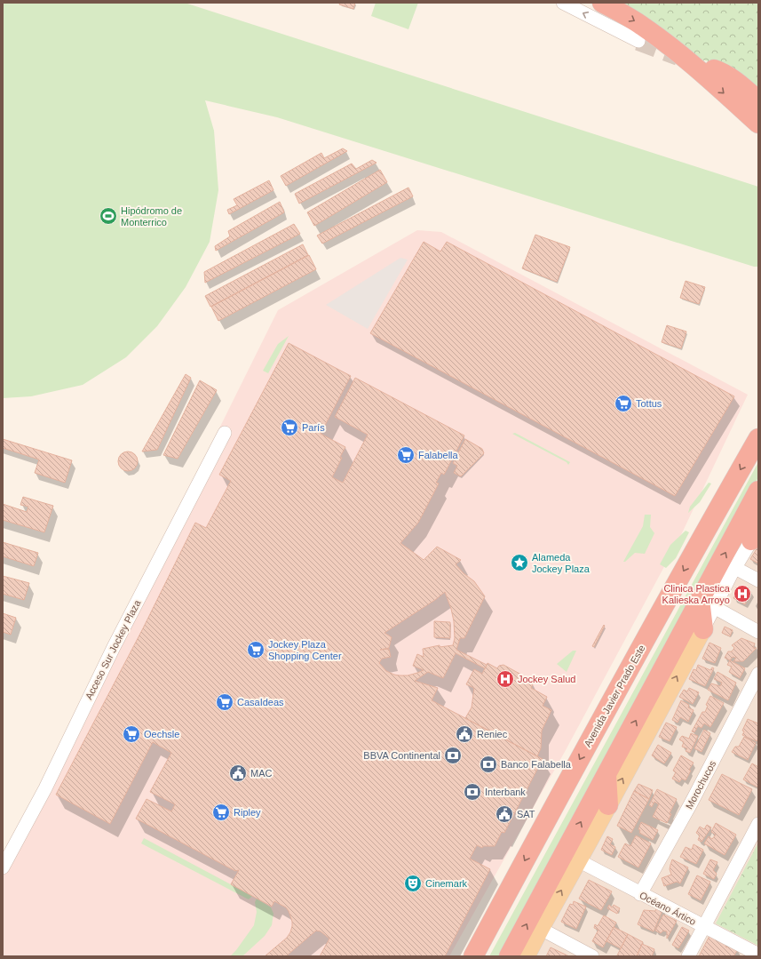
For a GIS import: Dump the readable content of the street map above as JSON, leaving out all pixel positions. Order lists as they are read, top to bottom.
{
  "streets": {
    "highway": ["Avenida Javier Prado Este"],
    "street": ["Acceso Sur Jockey Plaza", "Morochucos", "Océano Ártico"]
  },
  "crossings": [
    ["Morochucos", "Océano Ártico"]
  ],
  "places": {
    "sports": ["Hipódromo de Monterrico"],
    "supermarket": [
      "Tottus",
      "París",
      "Falabella",
      "Jockey Plaza Shopping Center",
      "CasaIdeas",
      "Oechsle",
      "Ripley"
    ],
    "place": ["Alameda Jockey Plaza"],
    "hospital": ["Clinica Plastica Kalieska Arroyo", "Jockey Salud"],
    "public building": ["Reniec", "MAC", "SAT"],
    "bank": ["BBVA Continental", "Banco Falabella", "Interbank"],
    "theatre": ["Cinemark"]
  }
}
